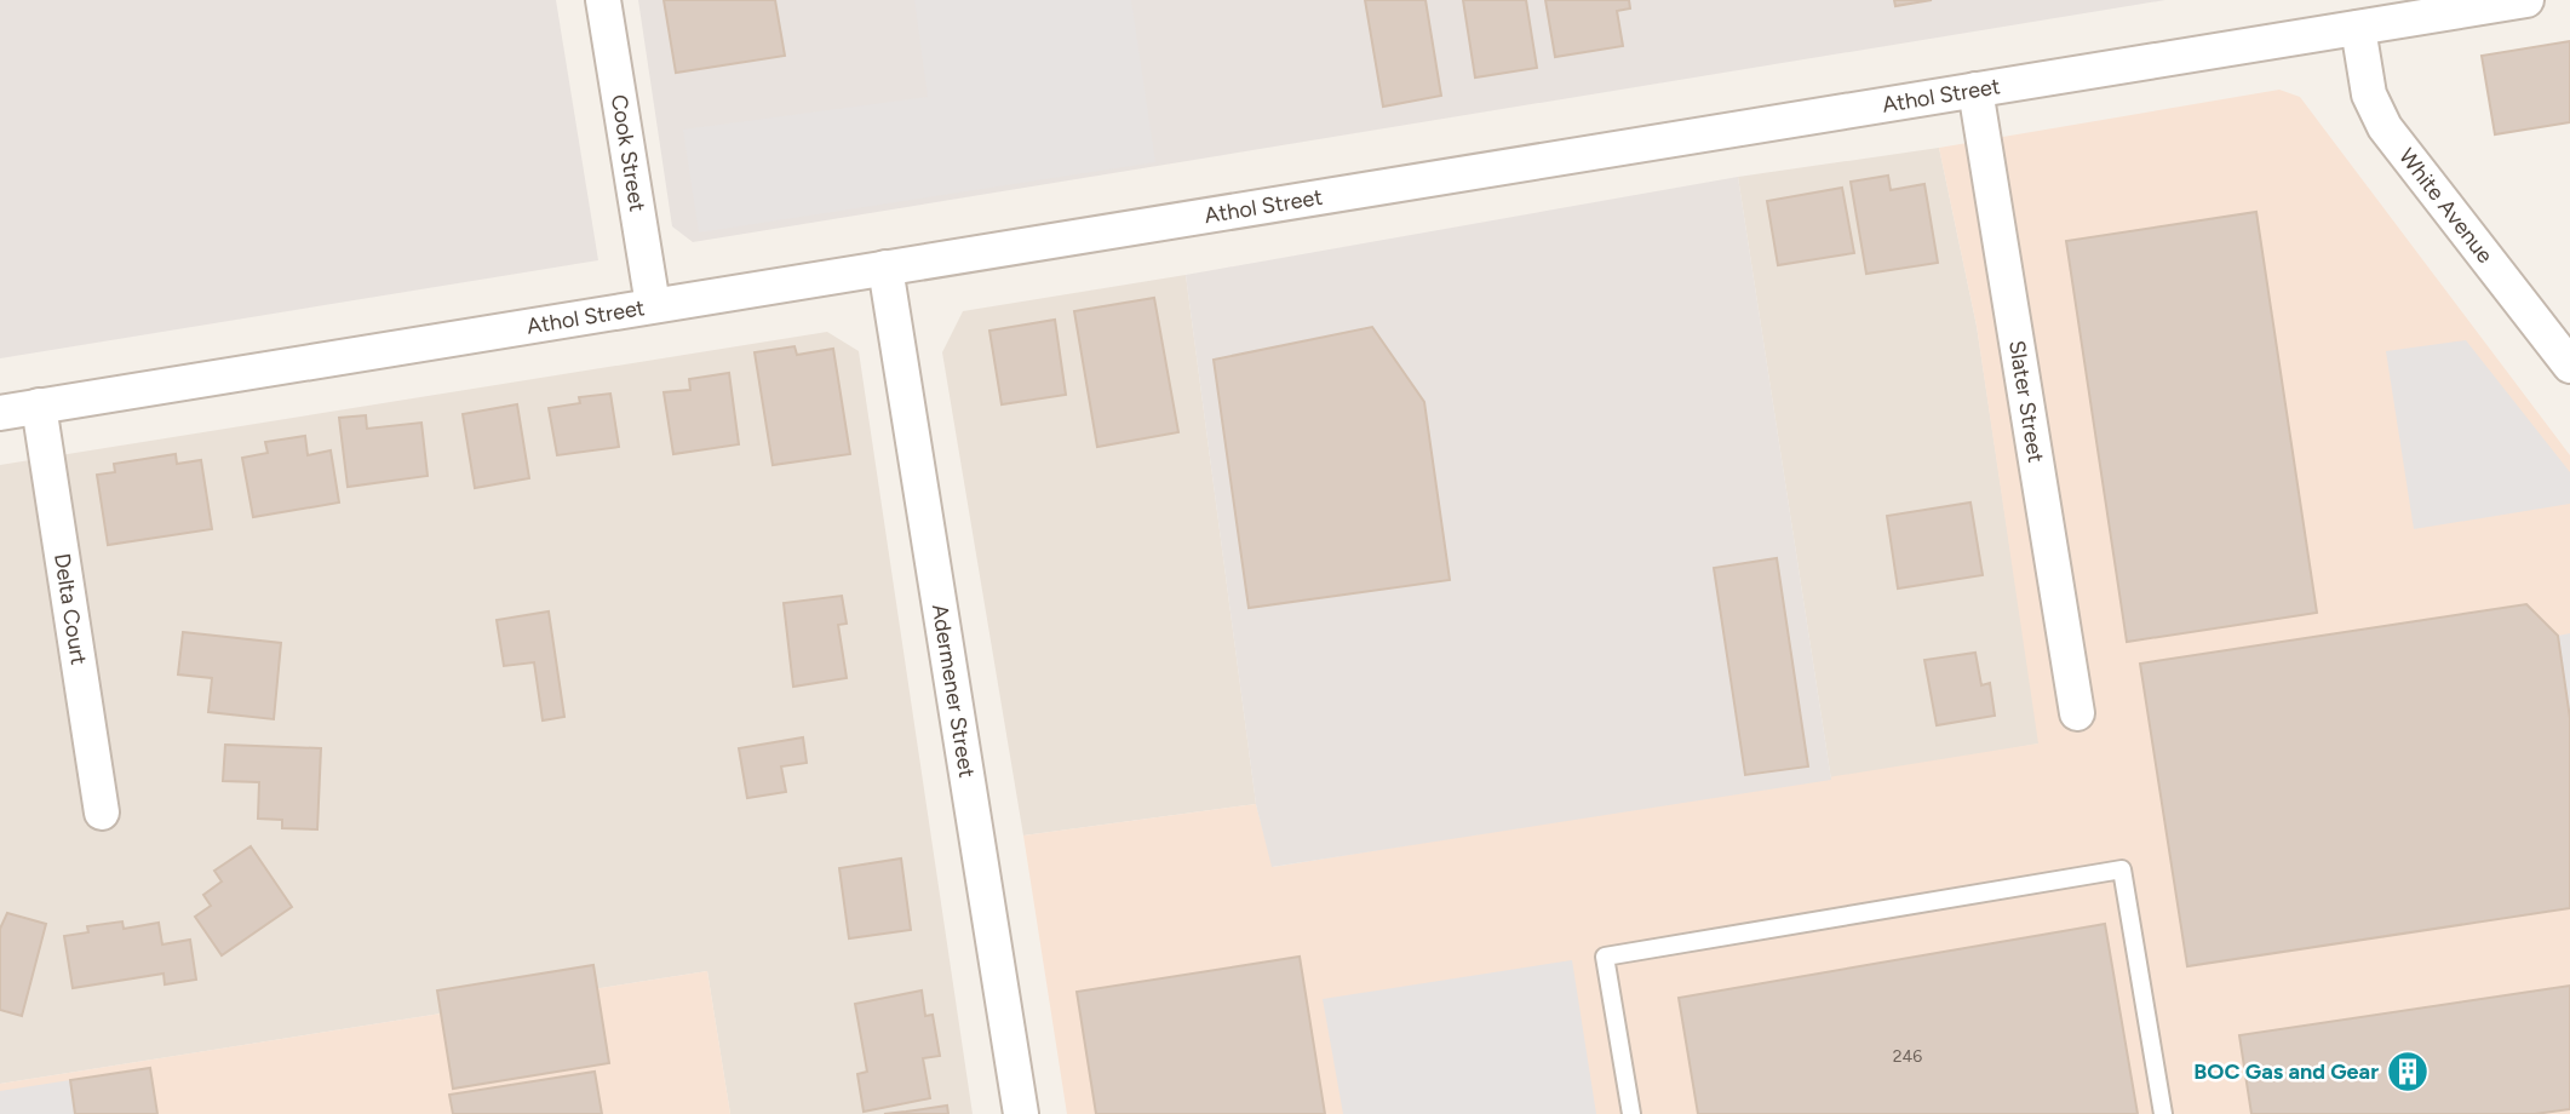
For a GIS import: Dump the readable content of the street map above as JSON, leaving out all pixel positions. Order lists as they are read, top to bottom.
{
  "streets": {
    "street": [
      "Athol Street",
      "Cook Street",
      "White Avenue",
      "Slater Street",
      "Delta Court",
      "Adermener Street"
    ]
  },
  "crossings": [
    ["Athol Street", "Cook Street"],
    ["Athol Street", "White Avenue"],
    ["Athol Street", "Slater Street"],
    ["Athol Street", "Delta Court"],
    ["Athol Street", "Adermener Street"]
  ],
  "places": {
    "building": ["BOC Gas and Gear"]
  },
  "house_numbers": ["246"]
}
